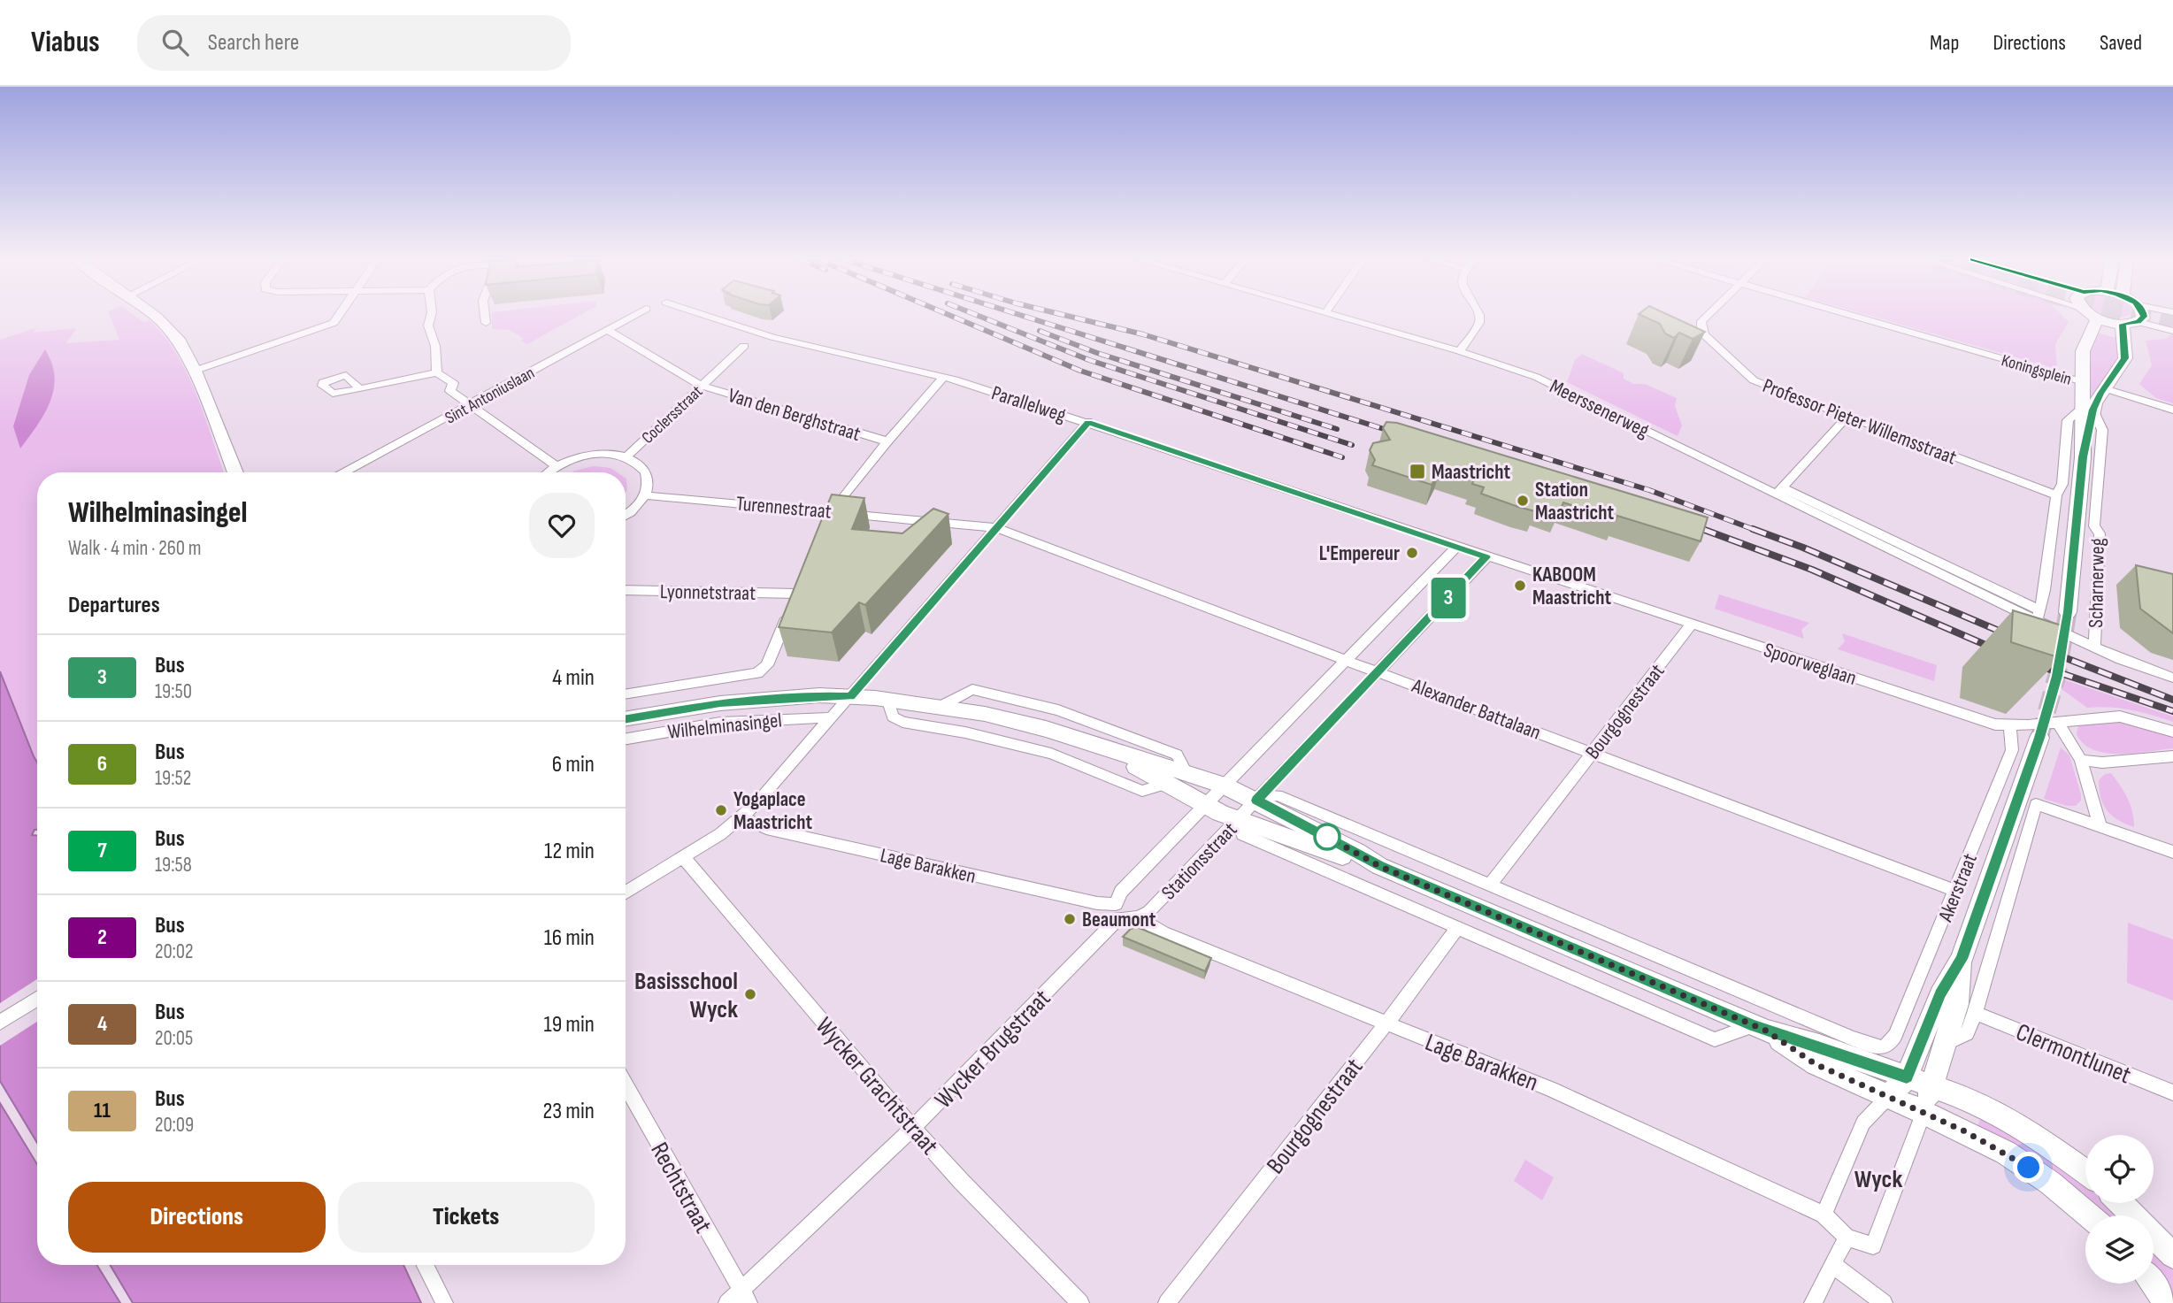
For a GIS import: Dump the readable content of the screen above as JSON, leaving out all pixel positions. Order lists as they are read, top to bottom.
{
  "streets": {
    "street": [
      "Koningsplein",
      "Sint Antoniuslaan",
      "Parallelweg",
      "Meerssenerweg",
      "Coclersstraat",
      "Van den Berghstraat",
      "Professor Pieter Willemsstraat",
      "Turennestraat",
      "Scharnerweg",
      "Lyonnetstraat",
      "Spoorweglaan",
      "Alexander Battalaan",
      "Bourgognestraat",
      "Wilhelminasingel",
      "Stationsstraat",
      "Lage Barakken",
      "Akerstraat",
      "Wycker Brugstraat",
      "Clermontlunet",
      "Wycker Grachtstraat",
      "Rechtstraat"
    ]
  },
  "crossings": [
    ["Koningsplein", "Scharnerweg"],
    ["Sint Antoniuslaan", "Van den Berghstraat"],
    ["Parallelweg", "Spoorweglaan"],
    ["Parallelweg", "Stationsstraat"],
    ["Meerssenerweg", "Scharnerweg"],
    ["Coclersstraat", "Van den Berghstraat"],
    ["Professor Pieter Willemsstraat", "Scharnerweg"],
    ["Turennestraat", "Alexander Battalaan"],
    ["Spoorweglaan", "Bourgognestraat"],
    ["Spoorweglaan", "Stationsstraat"],
    ["Spoorweglaan", "Akerstraat"],
    ["Alexander Battalaan", "Bourgognestraat"],
    ["Alexander Battalaan", "Stationsstraat"],
    ["Alexander Battalaan", "Akerstraat"],
    ["Bourgognestraat", "Wilhelminasingel"],
    ["Bourgognestraat", "Lage Barakken"],
    ["Wilhelminasingel", "Stationsstraat"],
    ["Wilhelminasingel", "Akerstraat"],
    ["Stationsstraat", "Lage Barakken"],
    ["Stationsstraat", "Wycker Brugstraat"],
    ["Lage Barakken", "Wycker Brugstraat"],
    ["Wycker Brugstraat", "Wycker Grachtstraat"],
    ["Wycker Brugstraat", "Rechtstraat"]
  ],
  "districts": ["Wyck"],
  "places": {
    "transit": ["Maastricht"],
    "other": [
      "Station Maastricht",
      "L'Empereur",
      "KABOOM Maastricht",
      "Yogaplace Maastricht",
      "Beaumont",
      "Basisschool Wyck"
    ]
  },
  "lines": ["bus line 3"],
  "page": {
    "header": "Viabus",
    "search": "Search here",
    "nav": ["Map", "Directions", "Saved"],
    "on_map": "3",
    "heading": [
      ["Wilhelminasingel", "Walk · 4 min · 260 m"],
      "Departures"
    ],
    "list": [
      {
        "mark": "3",
        "name": "Bus",
        "note": "19:50",
        "value": "4 min"
      },
      {
        "mark": "6",
        "name": "Bus",
        "note": "19:52",
        "value": "6 min"
      },
      {
        "mark": "7",
        "name": "Bus",
        "note": "19:58",
        "value": "12 min"
      },
      {
        "mark": "2",
        "name": "Bus",
        "note": "20:02",
        "value": "16 min"
      },
      {
        "mark": "4",
        "name": "Bus",
        "note": "20:05",
        "value": "19 min"
      },
      {
        "mark": "11",
        "name": "Bus",
        "note": "20:09",
        "value": "23 min"
      }
    ],
    "buttons": ["Directions", "Tickets"]
  }
}
